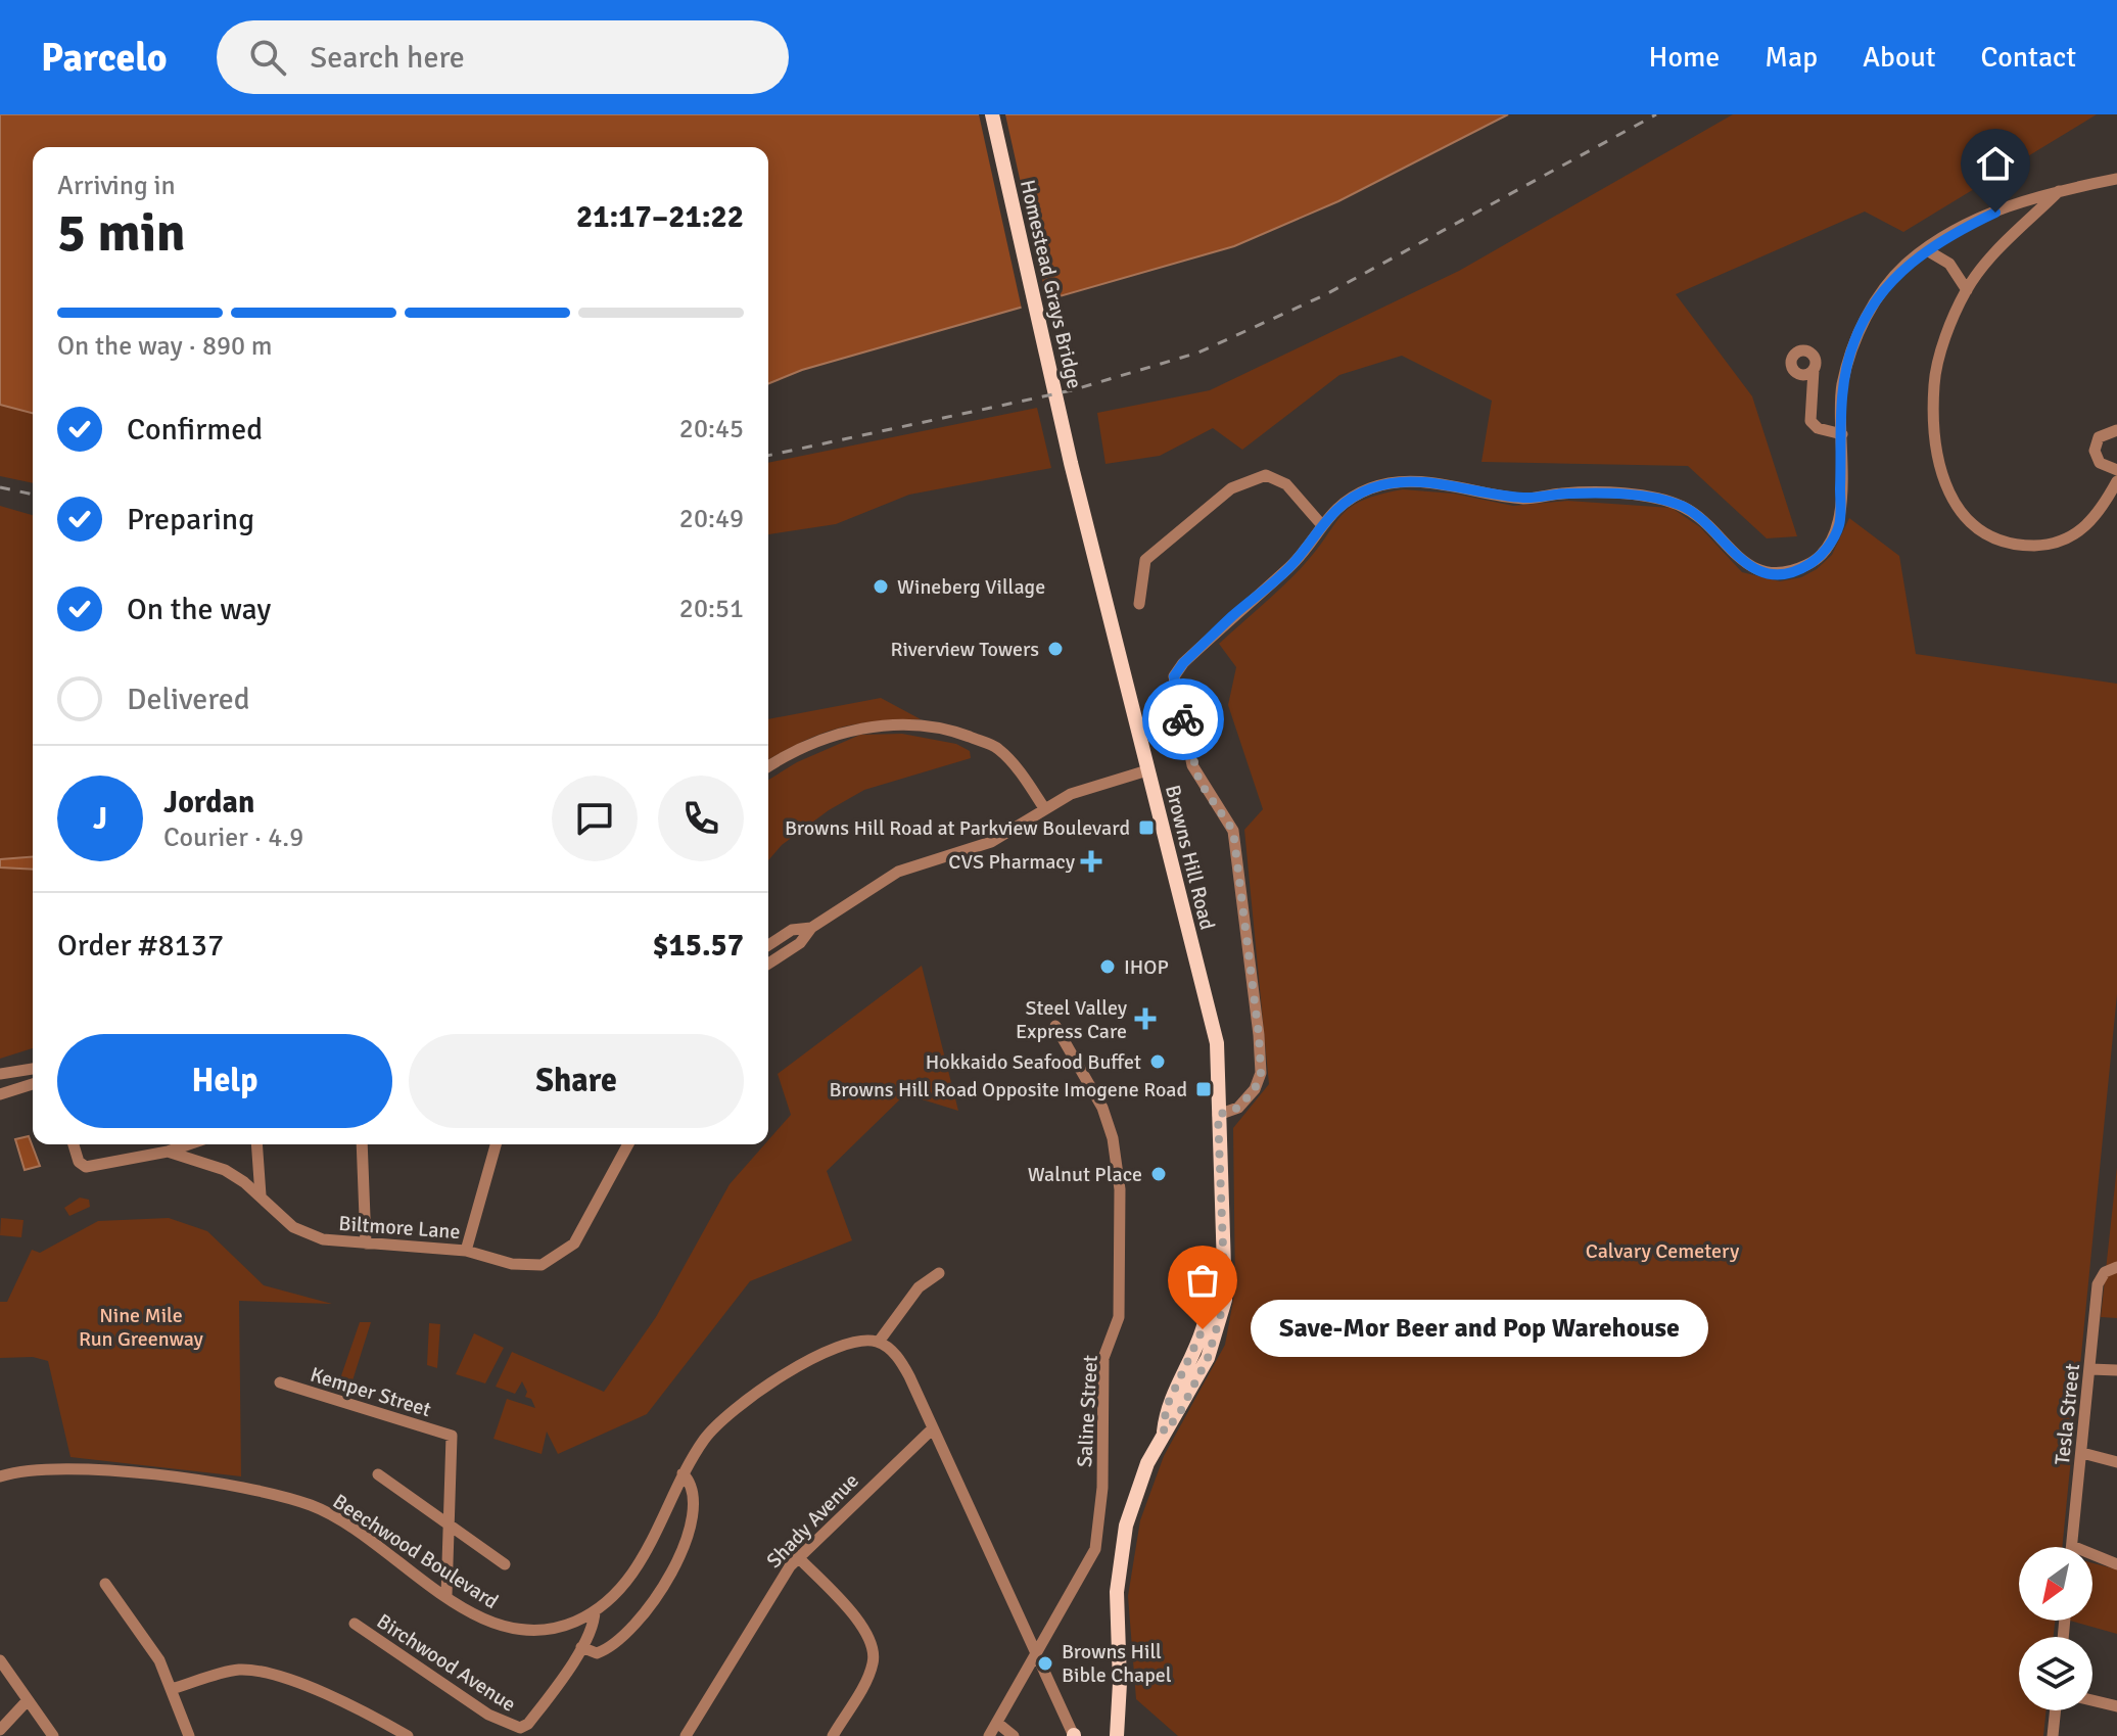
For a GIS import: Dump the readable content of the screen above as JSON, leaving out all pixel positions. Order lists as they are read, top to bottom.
{
  "streets": {
    "main road": ["Homestead Grays Bridge", "Browns Hill Road"],
    "street": [
      "Biltmore Lane",
      "Kemper Street",
      "Saline Street",
      "Tesla Street",
      "Shady Avenue",
      "Beechwood Boulevard",
      "Birchwood Avenue"
    ]
  },
  "crossings": [
    ["Homestead Grays Bridge", "Browns Hill Road"]
  ],
  "parks": ["Calvary Cemetery", "Nine Mile Run Greenway"],
  "places": {
    "other": [
      "Wineberg Village",
      "Riverview Towers",
      "IHOP",
      "Hokkaido Seafood Buffet",
      "Walnut Place",
      "Save-Mor Beer and Pop Warehouse",
      "Browns Hill Bible Chapel"
    ],
    "transit": ["Browns Hill Road at Parkview Boulevard", "Browns Hill Road Opposite Imogene Road"],
    "health": ["CVS Pharmacy", "Steel Valley Express Care"]
  },
  "north": "bottom left",
  "page": {
    "header": "Parcelo",
    "search": "Search here",
    "nav": [
      "Home",
      "Map",
      "About",
      "Contact"
    ],
    "heading": ["5 min", "Arriving in", "21:17–21:22"],
    "panel": [
      "Jordan",
      "Courier · 4.9",
      "Order #8137",
      "$15.57"
    ],
    "bar": "On the way · 890 m",
    "list": [
      ["Confirmed", "20:45"],
      ["Preparing", "20:49"],
      ["On the way", "20:51"],
      "Delivered"
    ],
    "round": "J",
    "buttons": ["Help", "Share"],
    "bubble": "Save-Mor Beer and Pop Warehouse"
  }
}
